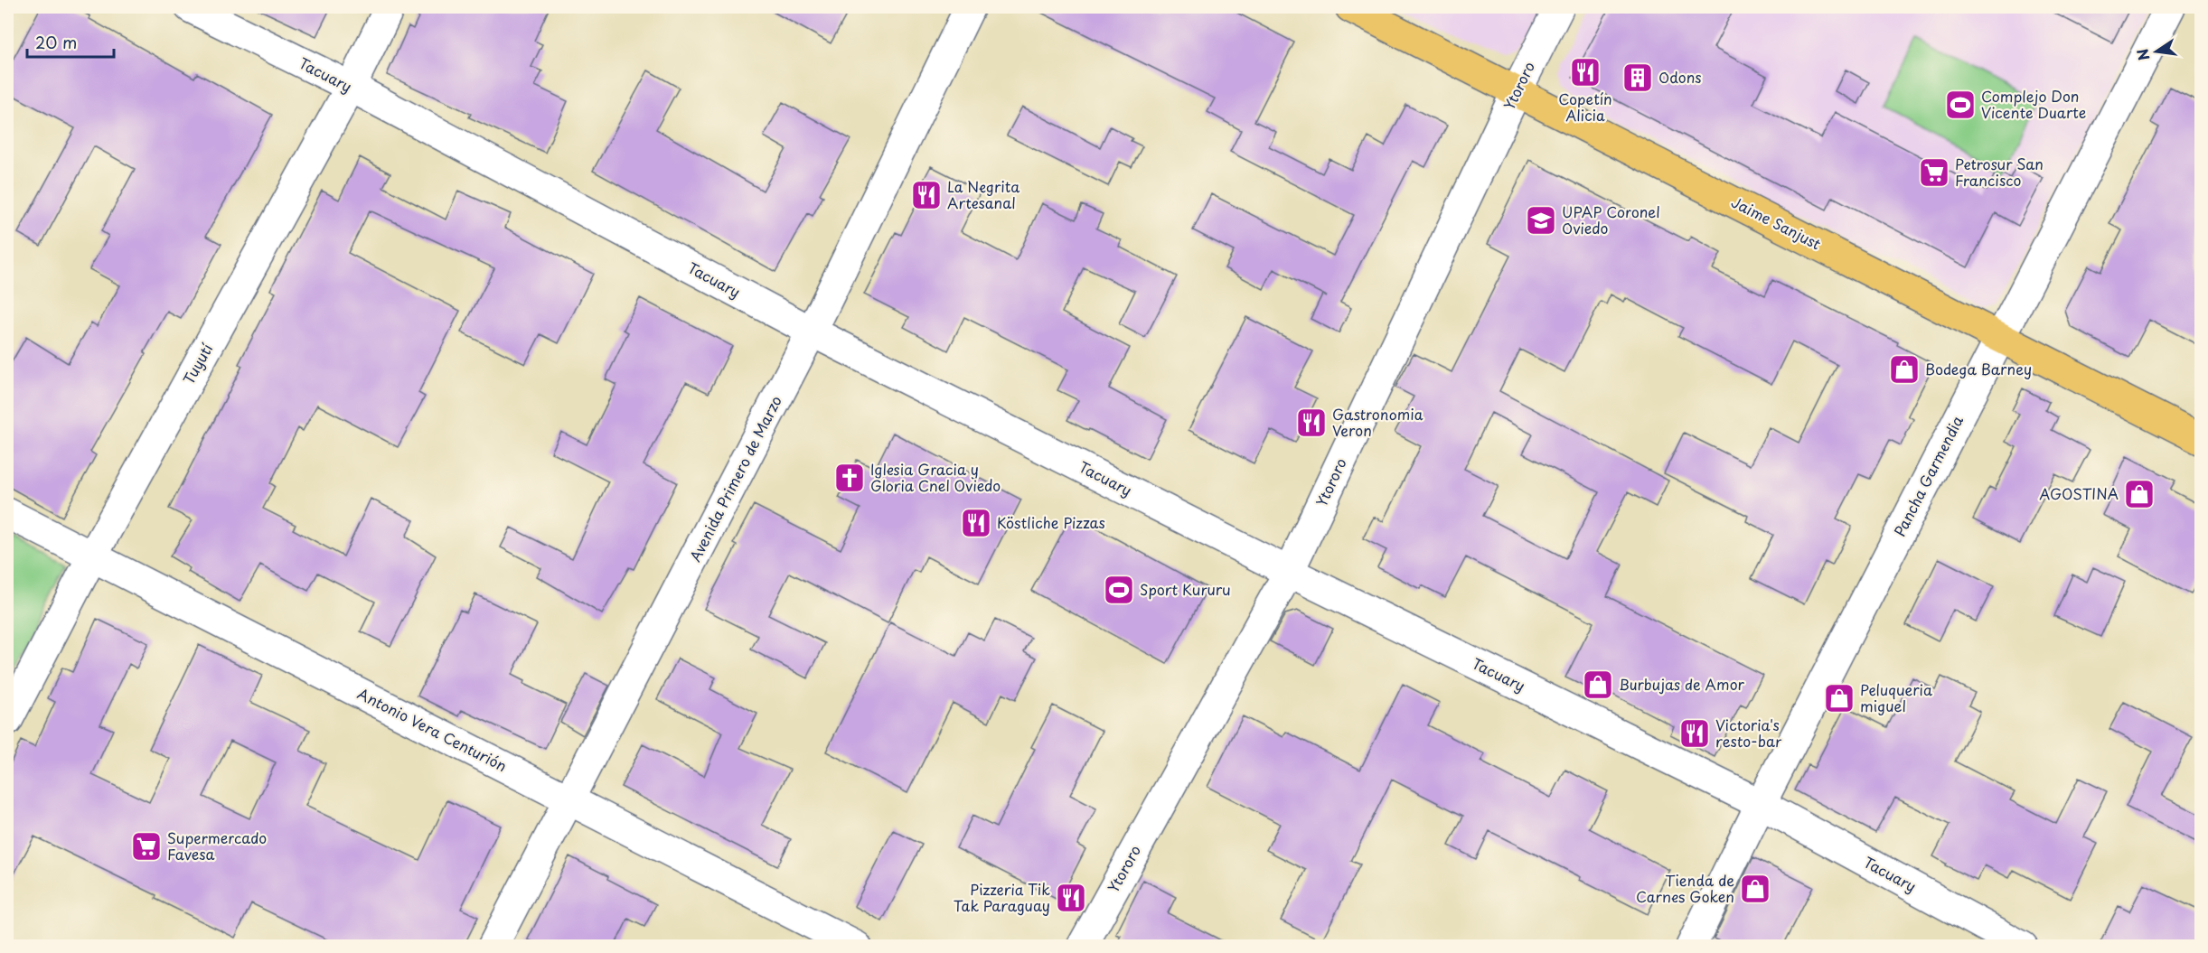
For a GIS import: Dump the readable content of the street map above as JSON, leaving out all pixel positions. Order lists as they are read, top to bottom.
{
  "streets": {
    "main road": ["Jaime Sanjust"],
    "street": [
      "Tacuary",
      "Ytororo",
      "Tuyutí",
      "Pancha Garmendia",
      "Avenida Primero de Marzo",
      "Antonio Vera Centurión"
    ]
  },
  "crossings": [
    ["Tacuary", "Ytororo"],
    ["Tacuary", "Tuyutí"],
    ["Tacuary", "Pancha Garmendia"],
    ["Tacuary", "Avenida Primero de Marzo"],
    ["Ytororo", "Jaime Sanjust"],
    ["Jaime Sanjust", "Pancha Garmendia"],
    ["Tuyutí", "Antonio Vera Centurión"],
    ["Avenida Primero de Marzo", "Antonio Vera Centurión"]
  ],
  "places": {
    "restaurant": [
      "Copetín Alicia",
      "La Negrita Artesanal",
      "Gastronomia Veron",
      "Köstliche Pizzas",
      "Victoria's resto-bar",
      "Pizzeria Tik Tak Paraguay"
    ],
    "building": ["Odons"],
    "sports": ["Complejo Don Vicente Duarte", "Sport Kururu"],
    "supermarket": ["Petrosur San Francisco", "Supermercado Favesa"],
    "school or university": ["UPAP Coronel Oviedo"],
    "shop": [
      "Bodega Barney",
      "AGOSTINA",
      "Burbujas de Amor",
      "Peluqueria miguel",
      "Tienda de Carnes Goken"
    ],
    "church": ["Iglesia Gracia y Gloria Cnel Oviedo"]
  },
  "scale_bar": "20 m",
  "north": "left"
}
